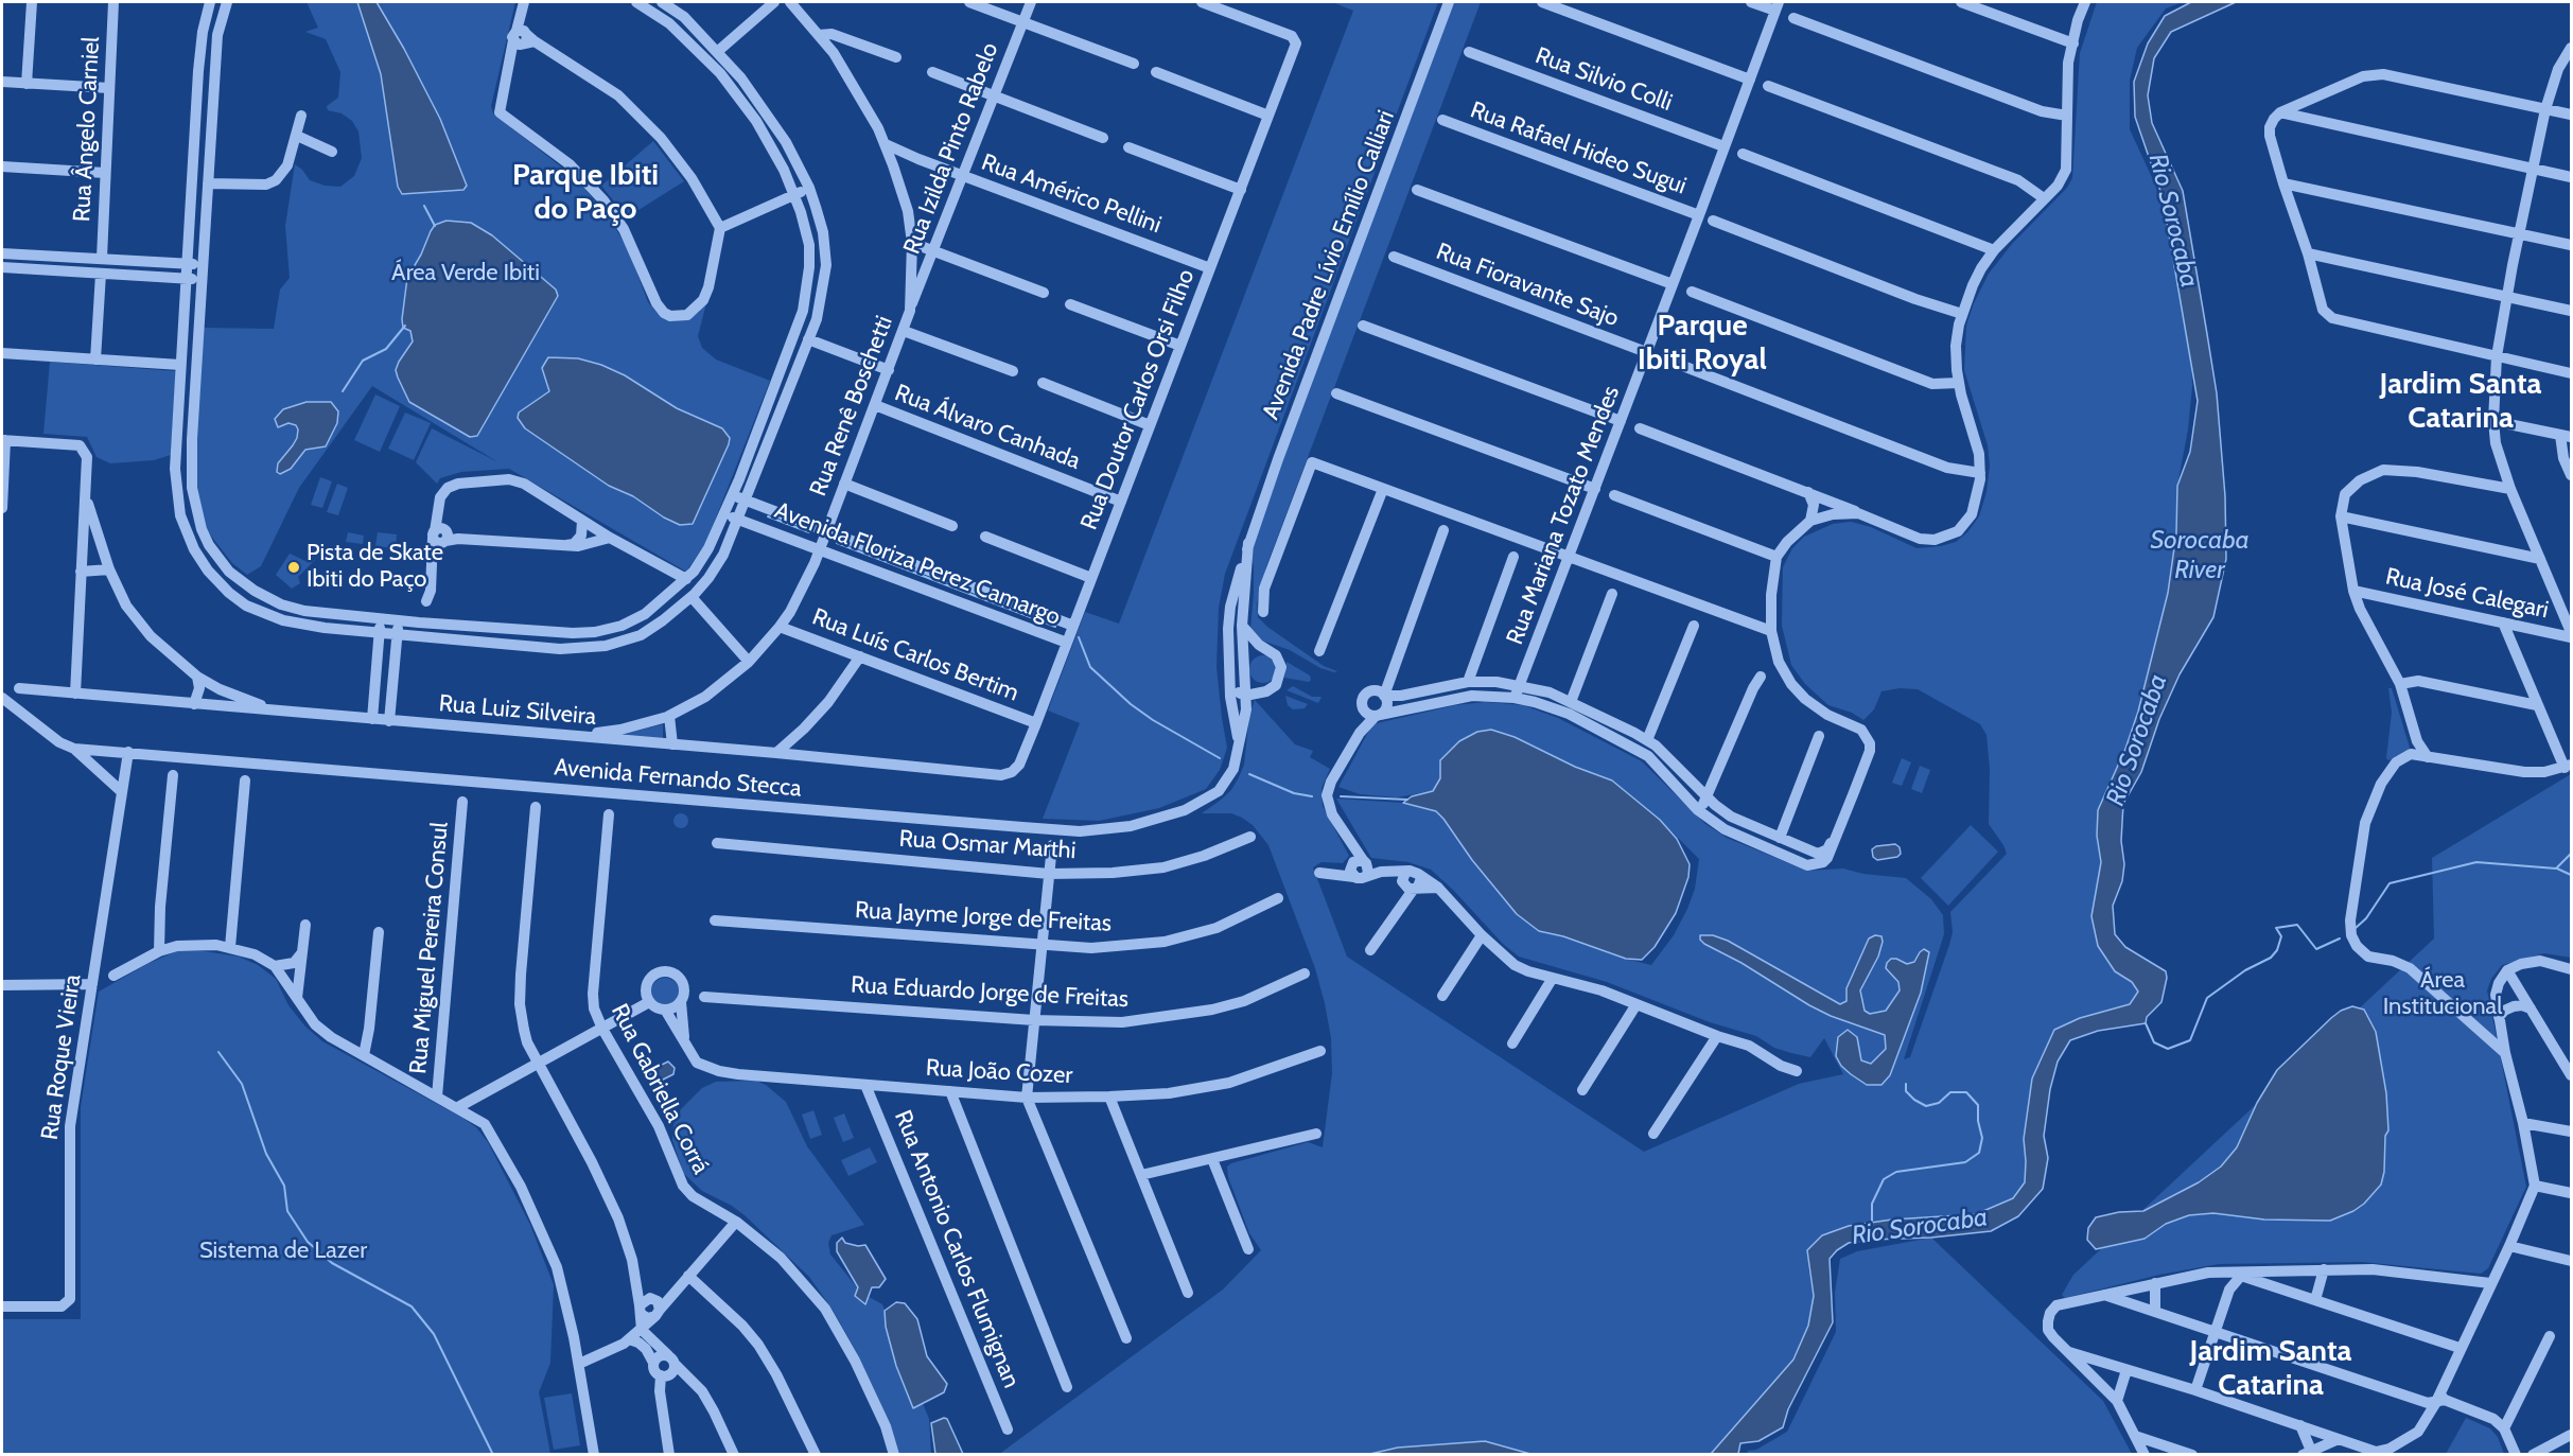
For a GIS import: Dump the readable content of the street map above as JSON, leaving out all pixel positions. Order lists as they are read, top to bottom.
{
  "streets": {
    "street": [
      "Rua Silvio Colli",
      "Rua Ângelo Carniel",
      "Rua Izilda Pinto Rabelo",
      "Rua Rafael Hideo Sugui",
      "Rua Américo Pellini",
      "Avenida Padre Lívio Emílio Calliari",
      "Rua Fioravante Sajo",
      "Rua Doutor Carlos Orsi Filho",
      "Rua Renê Boschetti",
      "Rua Álvaro Canhada",
      "Rua Mariana Tozato Mendes",
      "Avenida Floriza Perez Camargo",
      "Rua José Calegari",
      "Rua Luís Carlos Bertim",
      "Rua Luiz Silveira",
      "Avenida Fernando Stecca",
      "Rua Osmar Marthi",
      "Rua Jayme Jorge de Freitas",
      "Rua Miguel Pereira Consul",
      "Rua Eduardo Jorge de Freitas",
      "Rua Roque Vieira",
      "Rua João Cozer",
      "Rua Gabriella Corrá",
      "Rua Antonio Carlos Flumignan"
    ]
  },
  "crossings": [
    ["Rua Silvio Colli", "Rua Mariana Tozato Mendes"],
    ["Rua Izilda Pinto Rabelo", "Rua Américo Pellini"],
    ["Rua Izilda Pinto Rabelo", "Rua Renê Boschetti"],
    ["Rua Rafael Hideo Sugui", "Rua Mariana Tozato Mendes"],
    ["Rua Américo Pellini", "Rua Doutor Carlos Orsi Filho"],
    ["Rua Américo Pellini", "Rua Renê Boschetti"],
    ["Avenida Padre Lívio Emílio Calliari", "Avenida Fernando Stecca"],
    ["Rua Fioravante Sajo", "Rua Mariana Tozato Mendes"],
    ["Rua Doutor Carlos Orsi Filho", "Rua Álvaro Canhada"],
    ["Rua Doutor Carlos Orsi Filho", "Avenida Floriza Perez Camargo"],
    ["Rua Doutor Carlos Orsi Filho", "Rua Luís Carlos Bertim"],
    ["Rua Doutor Carlos Orsi Filho", "Rua Luiz Silveira"],
    ["Rua Renê Boschetti", "Rua Álvaro Canhada"],
    ["Rua Renê Boschetti", "Avenida Floriza Perez Camargo"],
    ["Rua Renê Boschetti", "Rua Luís Carlos Bertim"],
    ["Rua Renê Boschetti", "Rua Luiz Silveira"],
    ["Avenida Fernando Stecca", "Rua Roque Vieira"],
    ["Rua João Cozer", "Rua Antonio Carlos Flumignan"]
  ],
  "districts": [
    "Parque Ibiti do Paço",
    "Parque Ibiti Royal",
    "Jardim Santa Catarina",
    "Jardim Santa Catarina"
  ],
  "water": ["Rio Sorocaba", "Sorocaba River"],
  "parks": ["Área Verde Ibiti", "Área Institucional", "Sistema de Lazer"],
  "places": ["Pista de Skate Ibiti do Paço"]
}
